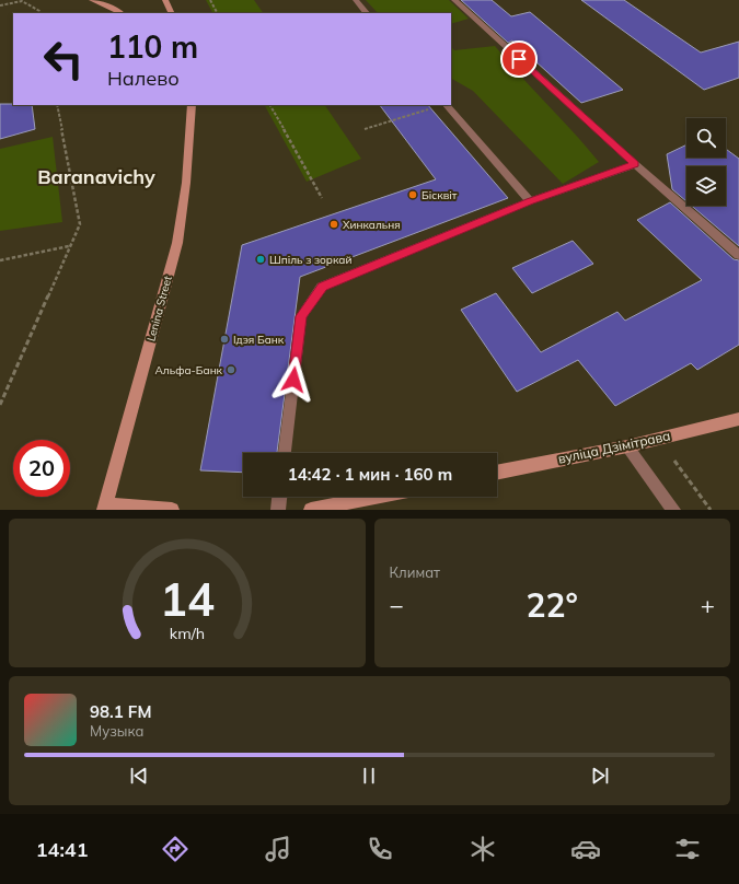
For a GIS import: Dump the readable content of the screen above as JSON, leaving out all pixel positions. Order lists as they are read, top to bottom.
{
  "streets": {
    "main road": ["Lenina Street", "вуліца Дзімітрава"]
  },
  "districts": ["Baranavichy"],
  "places": [
    "Бісквіт",
    "Хинкальня",
    "Шпіль з зоркай",
    "Ідэя Банк",
    "Альфа-Банк"
  ],
  "page": {
    "turn": ["110 m", "Налево"],
    "limit": "20",
    "trip": "14:42 · 1 мин · 160 m",
    "tile": "Климат",
    "heat": ["−", "22°", "+"],
    "song": ["98.1 FM", "Музыка"],
    "tabs": "14:41",
    "gauge": ["14", "km/h"]
  }
}
